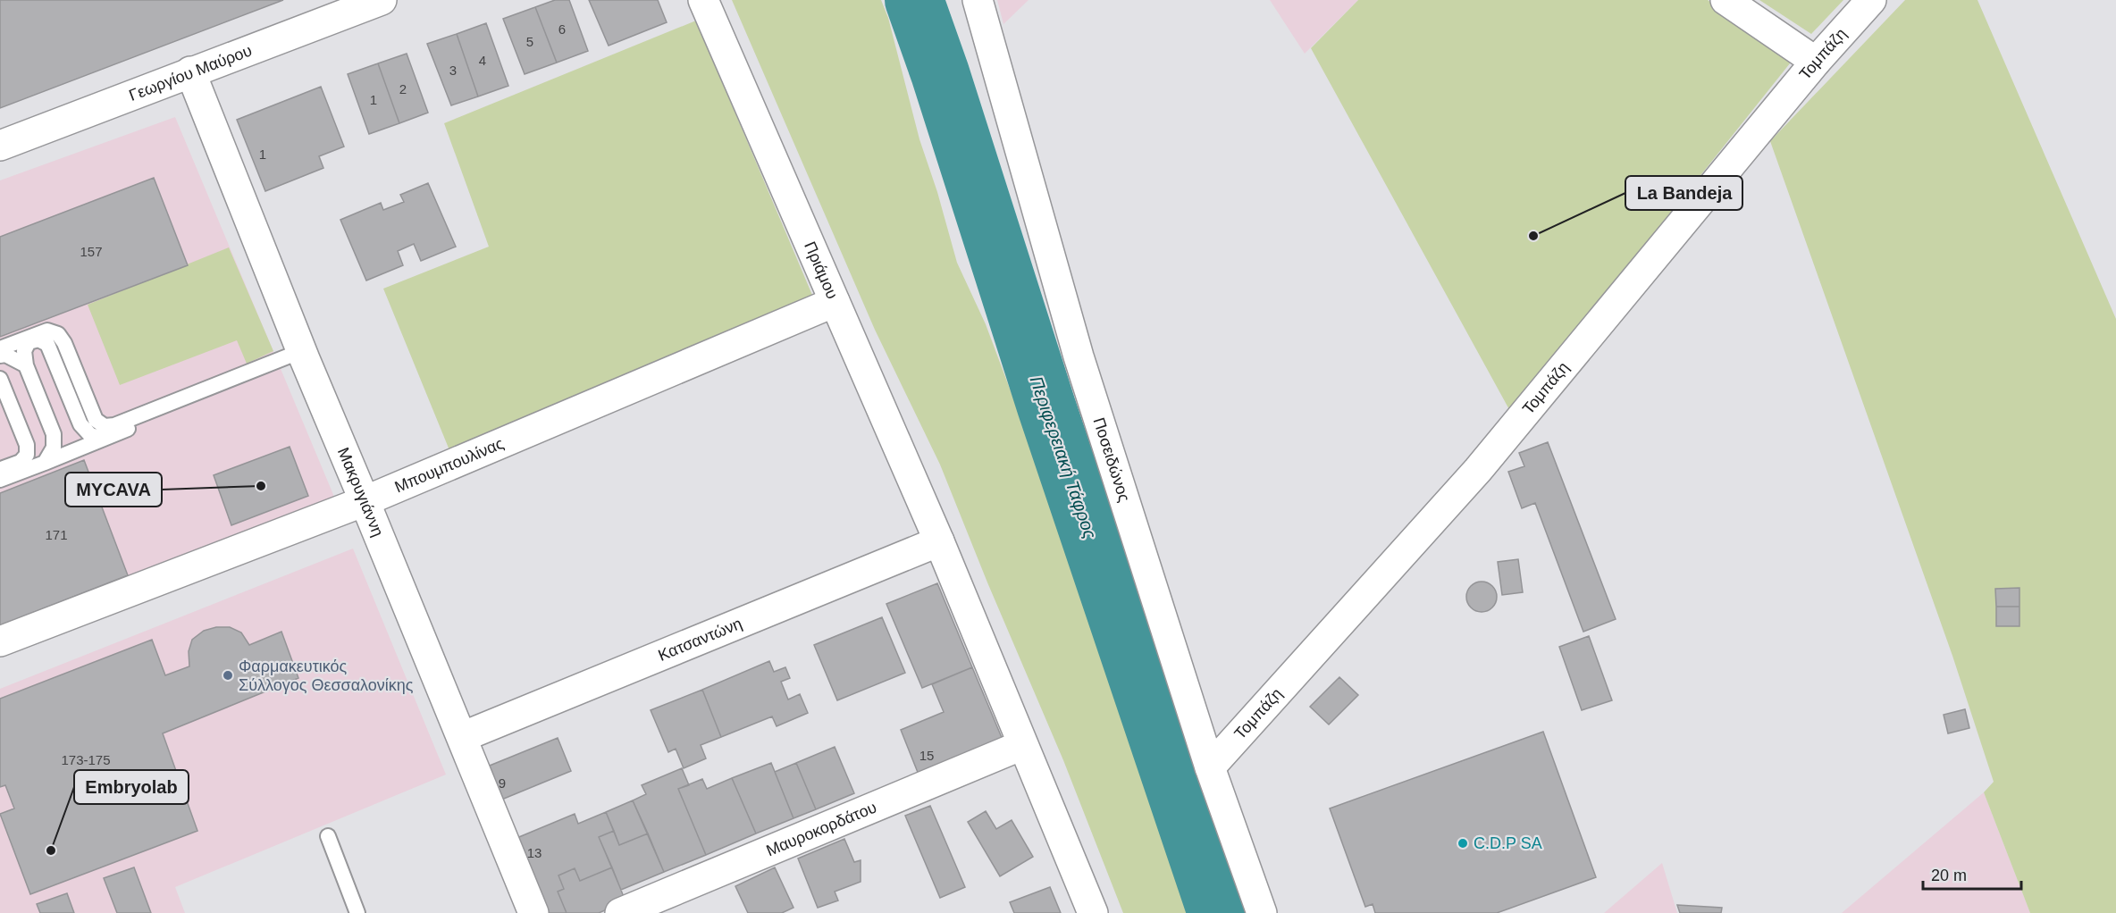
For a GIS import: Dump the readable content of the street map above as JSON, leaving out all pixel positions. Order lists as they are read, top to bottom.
{
  "streets": {
    "street": [
      "Τομπάζη",
      "Γεωργίου Μαύρου",
      "Πριάμου",
      "Ποσειδώνος",
      "Μπουμπουλίνας",
      "Μακρυγιάννη",
      "Κατσαντώνη",
      "Μαυροκορδάτου"
    ]
  },
  "crossings": [
    ["Τομπάζη", "Ποσειδώνος"],
    ["Γεωργίου Μαύρου", "Μακρυγιάννη"],
    ["Πριάμου", "Μπουμπουλίνας"],
    ["Πριάμου", "Κατσαντώνη"],
    ["Πριάμου", "Μαυροκορδάτου"],
    ["Μπουμπουλίνας", "Μακρυγιάννη"],
    ["Μακρυγιάννη", "Κατσαντώνη"]
  ],
  "water": ["Περιφερειακή Τάφρος"],
  "places": [
    "La Bandeja",
    "MYCAVA",
    "Φαρμακευτικός Σύλλογος Θεσσαλονίκης",
    "C.D.P SA",
    "Embryolab"
  ],
  "house_numbers": [
    "6",
    "5",
    "4",
    "3",
    "2",
    "1",
    "1",
    "157",
    "171",
    "15",
    "173-175",
    "9",
    "13"
  ],
  "scale_bar": "20 m"
}
